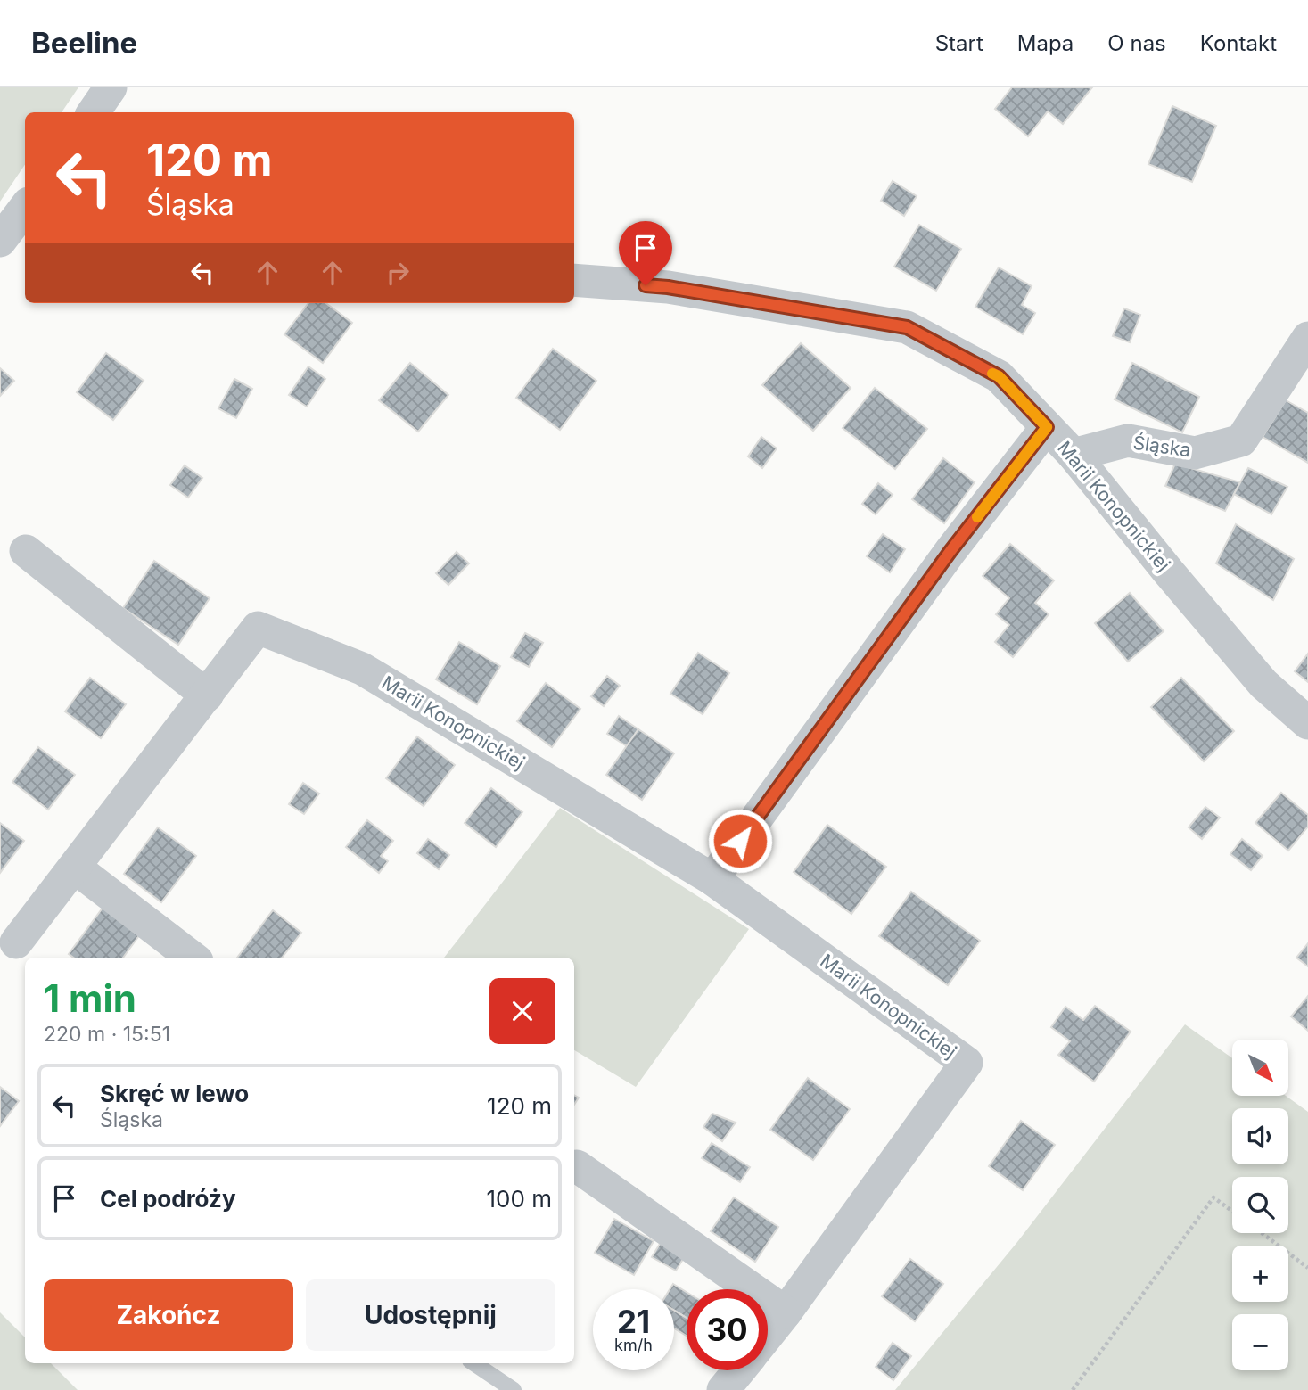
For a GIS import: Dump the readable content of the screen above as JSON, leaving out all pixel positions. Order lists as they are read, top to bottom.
{
  "streets": {
    "street": ["Śląska", "Marii Konopnickiej"]
  },
  "crossings": [
    ["Śląska", "Marii Konopnickiej"]
  ],
  "north": "bottom right",
  "page": {
    "header": "Beeline",
    "nav": [
      "Start",
      "Mapa",
      "O nas",
      "Kontakt"
    ],
    "turn": ["120 m", "Śląska"],
    "heading": ["1 min", "220 m · 15:51"],
    "map_buttons": ["+", "−"],
    "list": [
      {
        "name": "Skręć w lewo",
        "note": "Śląska",
        "value": "120 m"
      },
      {
        "name": "Cel podróży",
        "value": "100 m"
      }
    ],
    "buttons": ["Zakończ", "Udostępnij"],
    "speed": "21 km/h",
    "limit": "30"
  }
}
